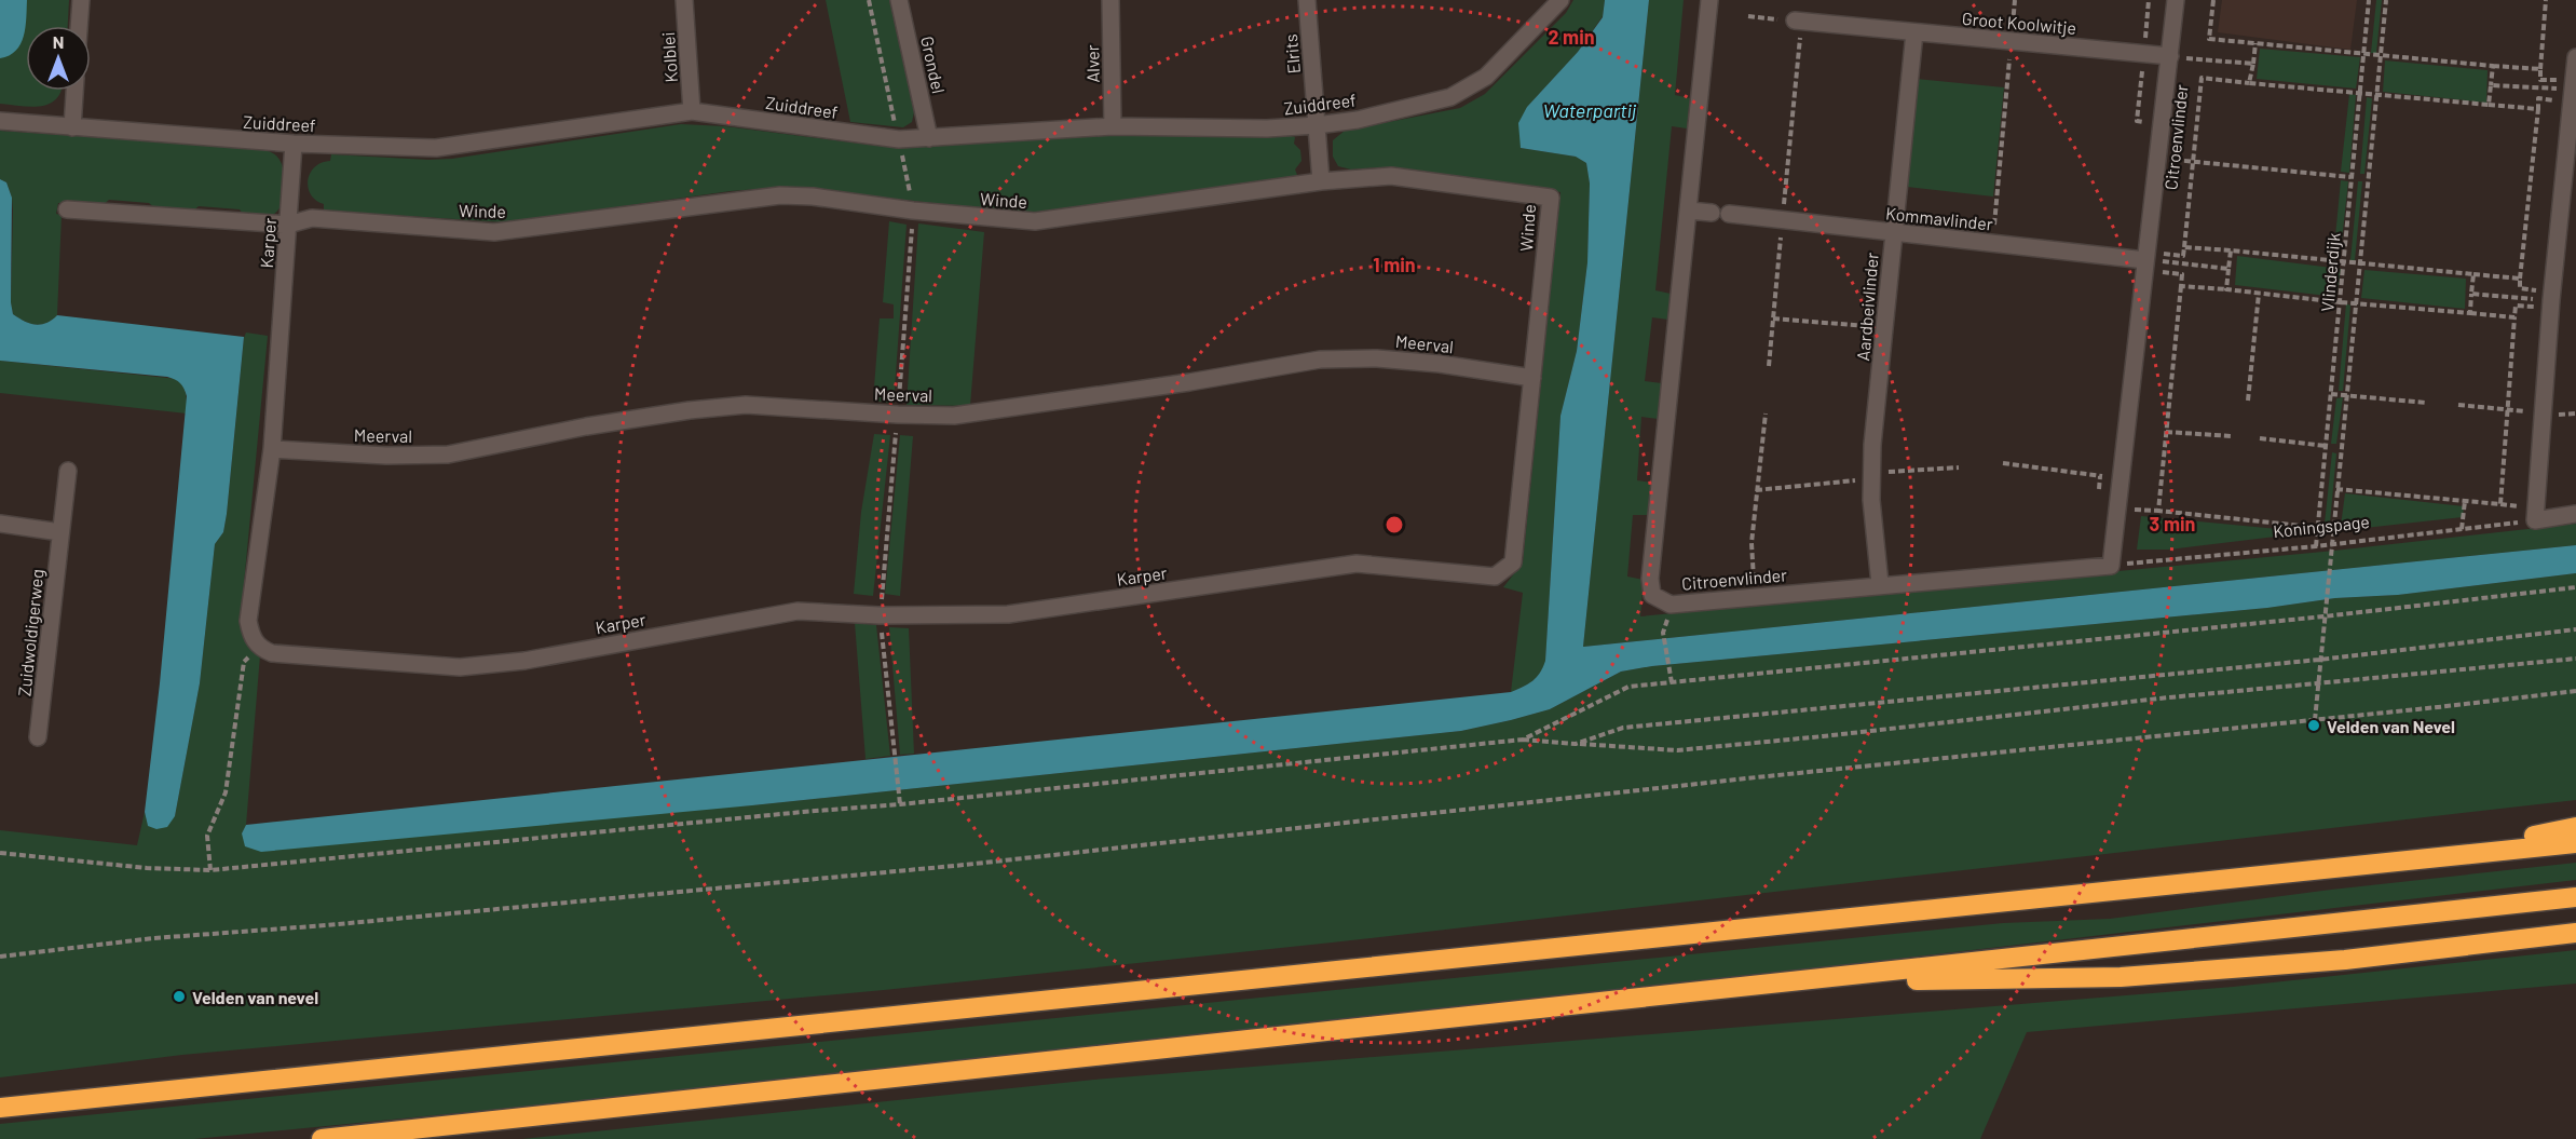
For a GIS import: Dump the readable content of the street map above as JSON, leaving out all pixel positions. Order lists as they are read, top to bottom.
{
  "streets": {
    "street": [
      "Groot Koolwitje",
      "Elrits",
      "Kolblei",
      "Alver",
      "Grondel",
      "Zuiddreef",
      "Citroenvlinder",
      "Winde",
      "Kommavlinder",
      "Karper",
      "Aardbeivlinder",
      "Meerval",
      "Zuidwoldigerweg"
    ],
    "path": ["Vlinderdijk", "Koningspage"]
  },
  "crossings": [
    ["Groot Koolwitje", "Citroenvlinder"],
    ["Groot Koolwitje", "Aardbeivlinder"],
    ["Elrits", "Zuiddreef"],
    ["Elrits", "Winde"],
    ["Kolblei", "Zuiddreef"],
    ["Alver", "Zuiddreef"],
    ["Grondel", "Zuiddreef"],
    ["Zuiddreef", "Karper"],
    ["Citroenvlinder", "Kommavlinder"],
    ["Citroenvlinder", "Vlinderdijk"],
    ["Citroenvlinder", "Aardbeivlinder"],
    ["Citroenvlinder", "Koningspage"],
    ["Winde", "Karper"],
    ["Winde", "Meerval"],
    ["Kommavlinder", "Aardbeivlinder"],
    ["Karper", "Meerval"],
    ["Vlinderdijk", "Koningspage"]
  ],
  "water": ["Waterpartij"],
  "places": ["Velden van Nevel", "Velden van nevel"],
  "north": "top",
  "rings": ["2 min", "1 min", "3 min"]
}
